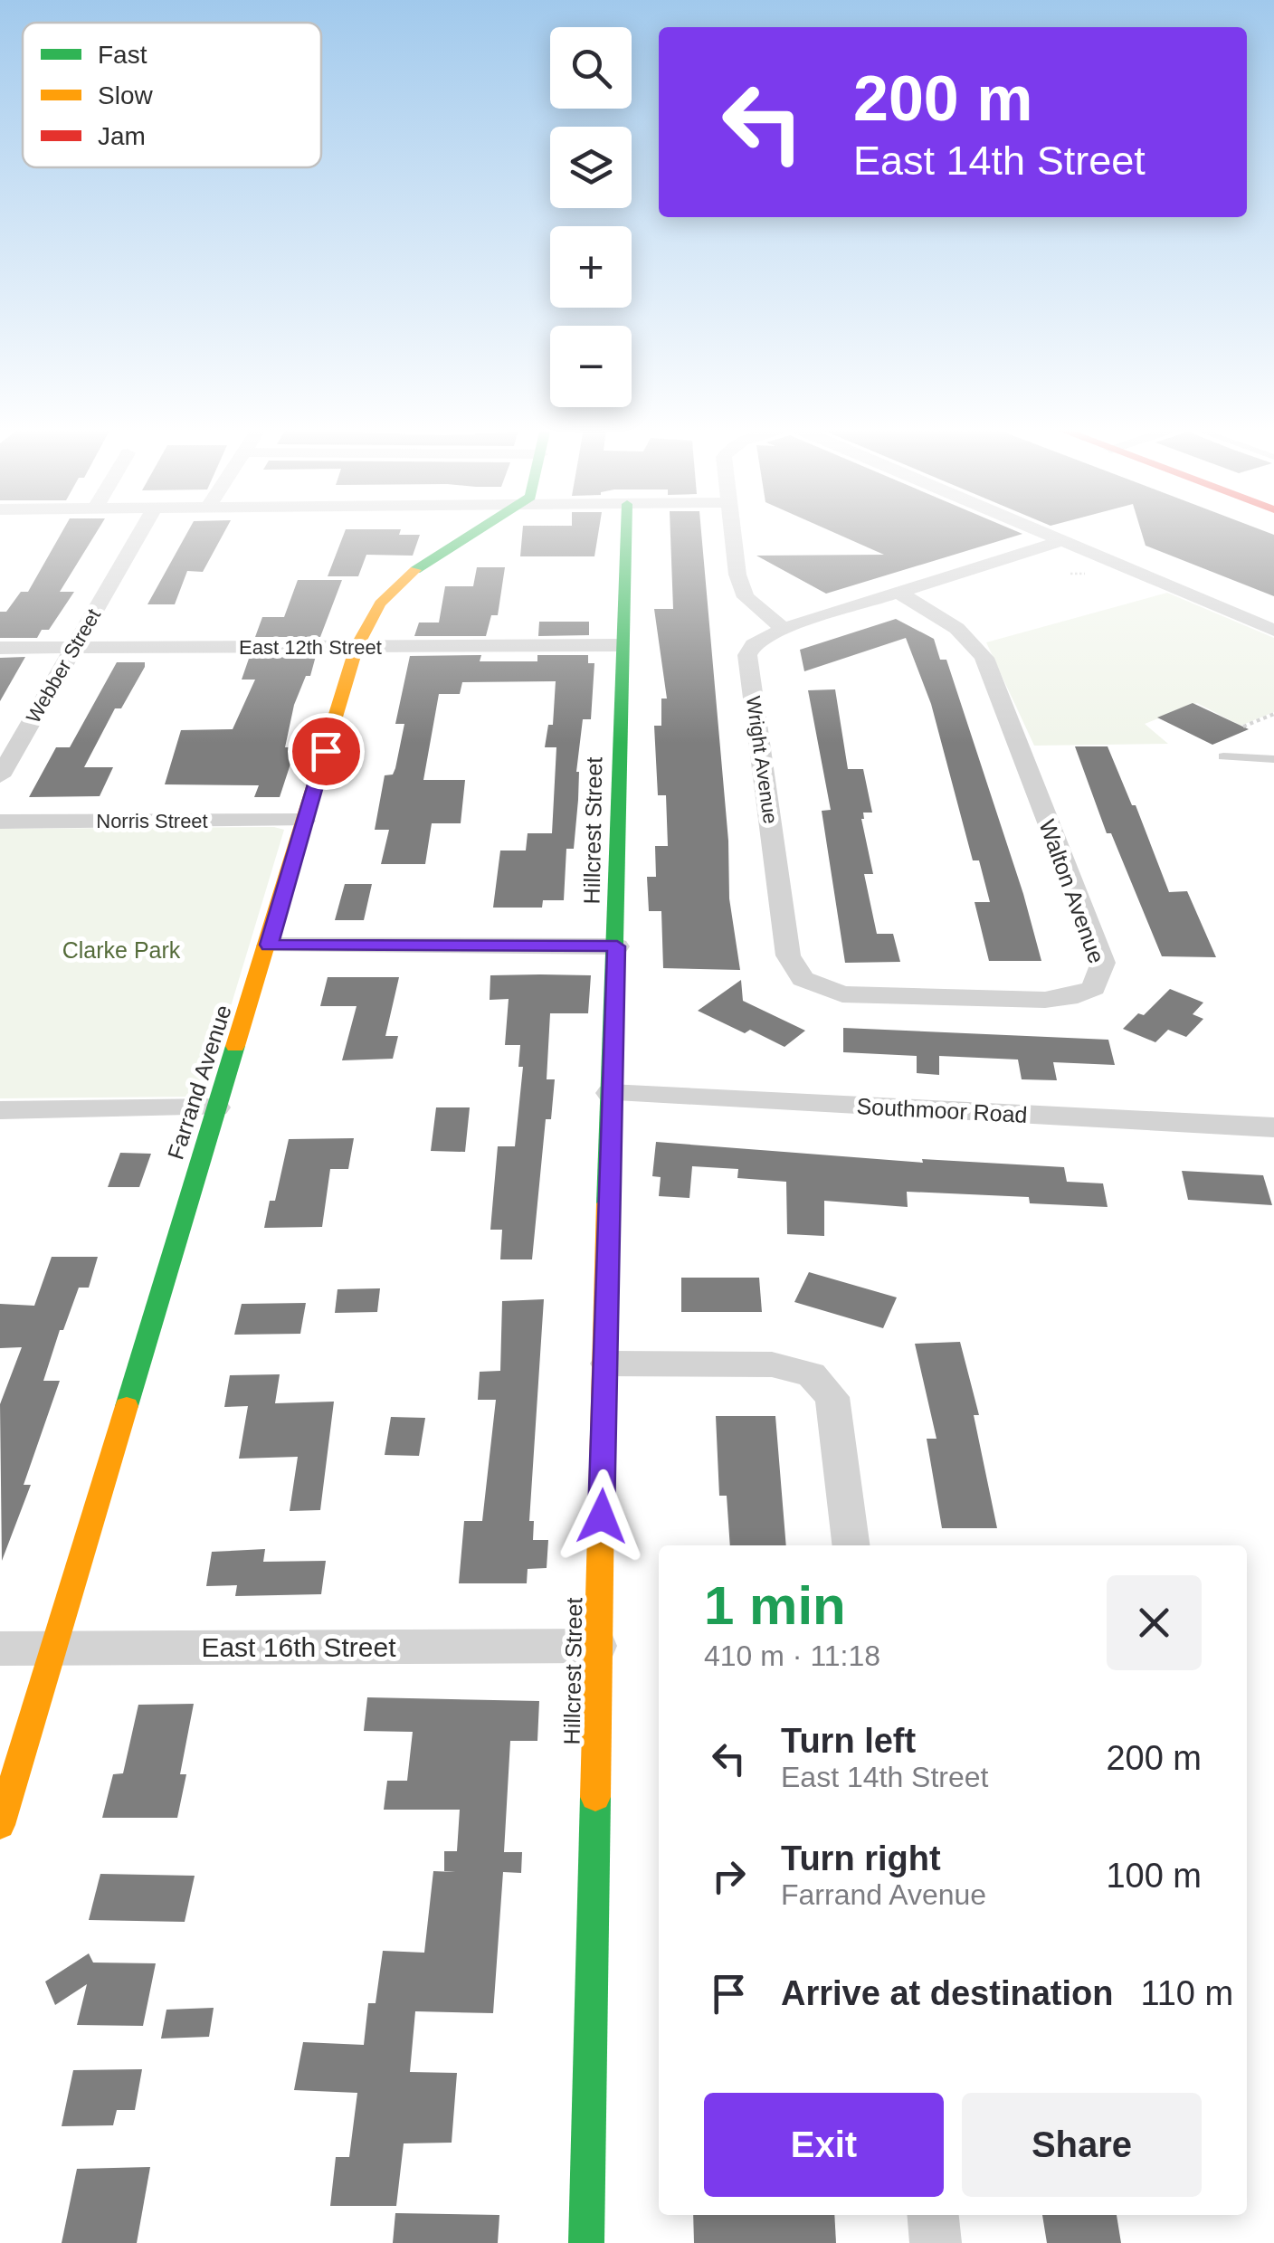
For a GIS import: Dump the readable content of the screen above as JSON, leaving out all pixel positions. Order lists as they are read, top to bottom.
{
  "streets": {
    "street": [
      "East 12th Street",
      "Webber Street",
      "Wright Avenue",
      "Norris Street",
      "Hillcrest Street",
      "Walton Avenue",
      "Farrand Avenue",
      "Southmoor Road",
      "East 16th Street"
    ]
  },
  "crossings": [
    ["East 12th Street", "Webber Street"],
    ["East 12th Street", "Hillcrest Street"],
    ["East 12th Street", "Farrand Avenue"],
    ["Wright Avenue", "Walton Avenue"],
    ["Norris Street", "Farrand Avenue"],
    ["Hillcrest Street", "Southmoor Road"],
    ["Hillcrest Street", "East 16th Street"],
    ["Farrand Avenue", "East 16th Street"]
  ],
  "parks": ["Clarke Park"],
  "legend": ["Fast", "Slow", "Jam"],
  "page": {
    "map_buttons": ["+", "−"],
    "turn": ["200 m", "East 14th Street"],
    "heading": ["1 min", "410 m · 11:18"],
    "list": [
      {
        "name": "Turn left",
        "note": "East 14th Street",
        "value": "200 m"
      },
      {
        "name": "Turn right",
        "note": "Farrand Avenue",
        "value": "100 m"
      },
      {
        "name": "Arrive at destination",
        "value": "110 m"
      }
    ],
    "buttons": ["Exit", "Share"]
  }
}
